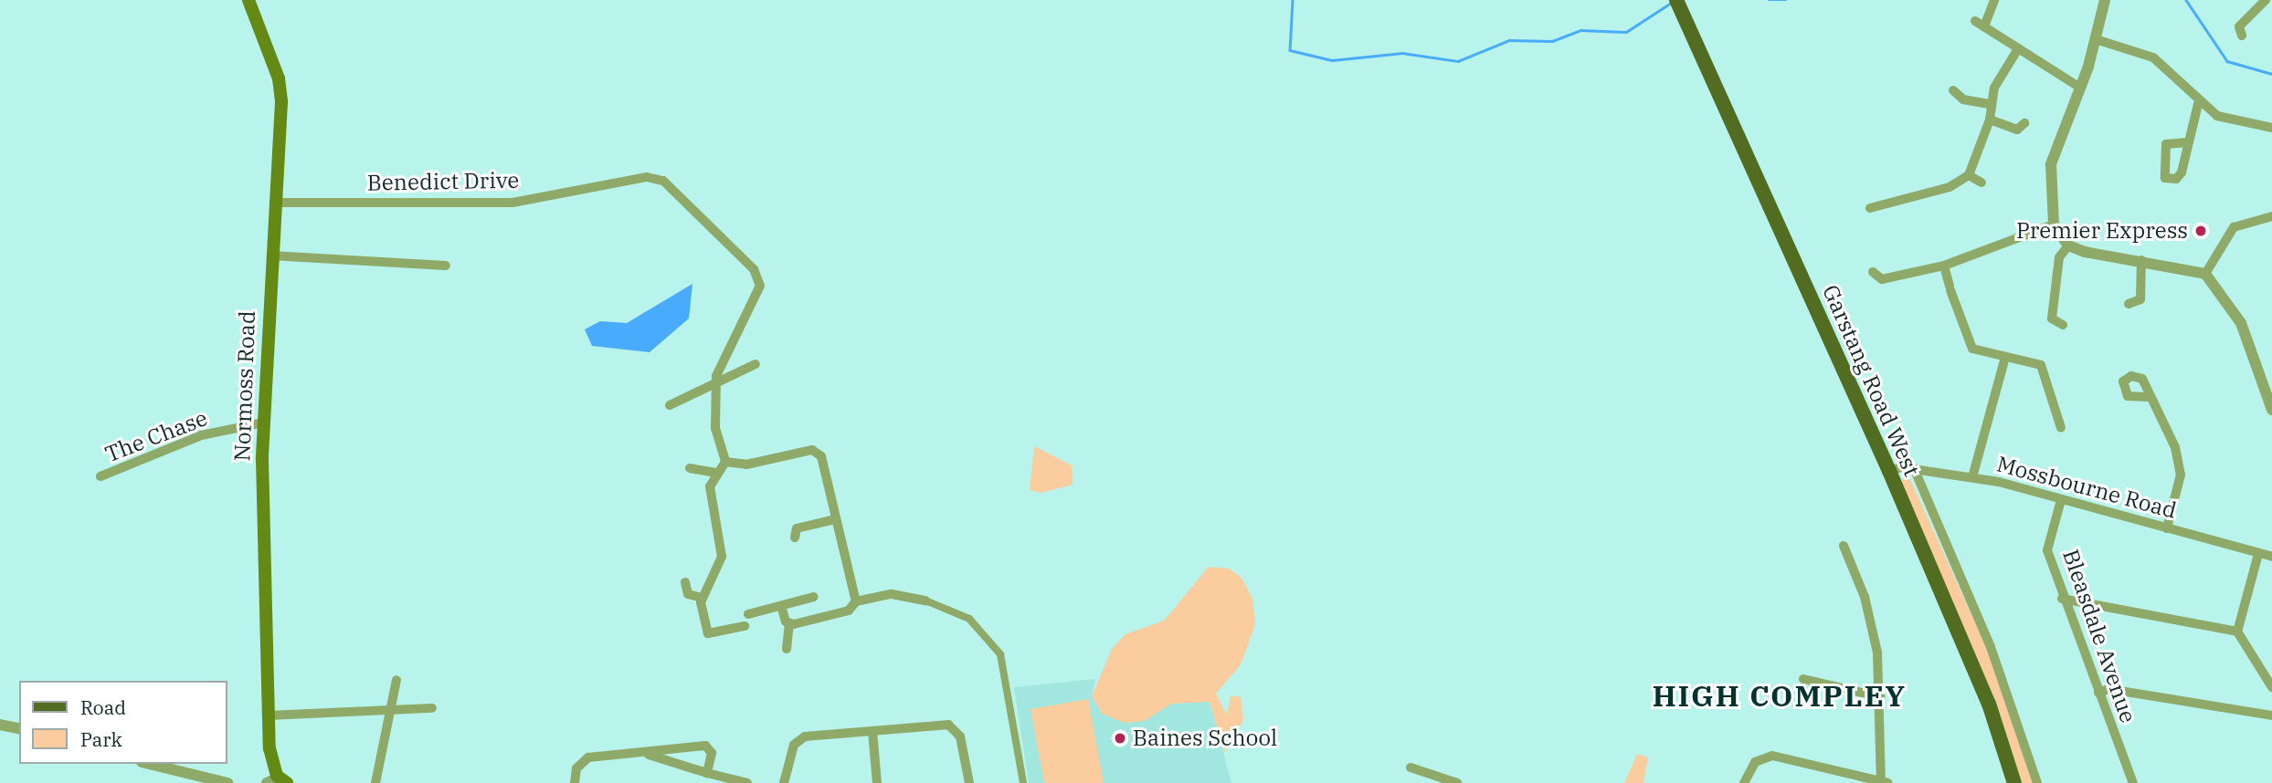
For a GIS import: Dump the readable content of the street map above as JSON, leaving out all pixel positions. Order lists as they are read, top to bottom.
{
  "streets": {
    "main road": ["Garstang Road West", "Normoss Road"],
    "street": [
      "Benedict Drive",
      "The Chase",
      "Mossbourne Road",
      "Bleasdale Avenue"
    ]
  },
  "crossings": [
    ["Benedict Drive", "Normoss Road"],
    ["Garstang Road West", "Mossbourne Road"],
    ["Normoss Road", "The Chase"],
    ["Mossbourne Road", "Bleasdale Avenue"]
  ],
  "districts": ["HIGH COMPLEY"],
  "places": ["Premier Express", "Baines School"],
  "legend": ["Road", "Park"]
}
